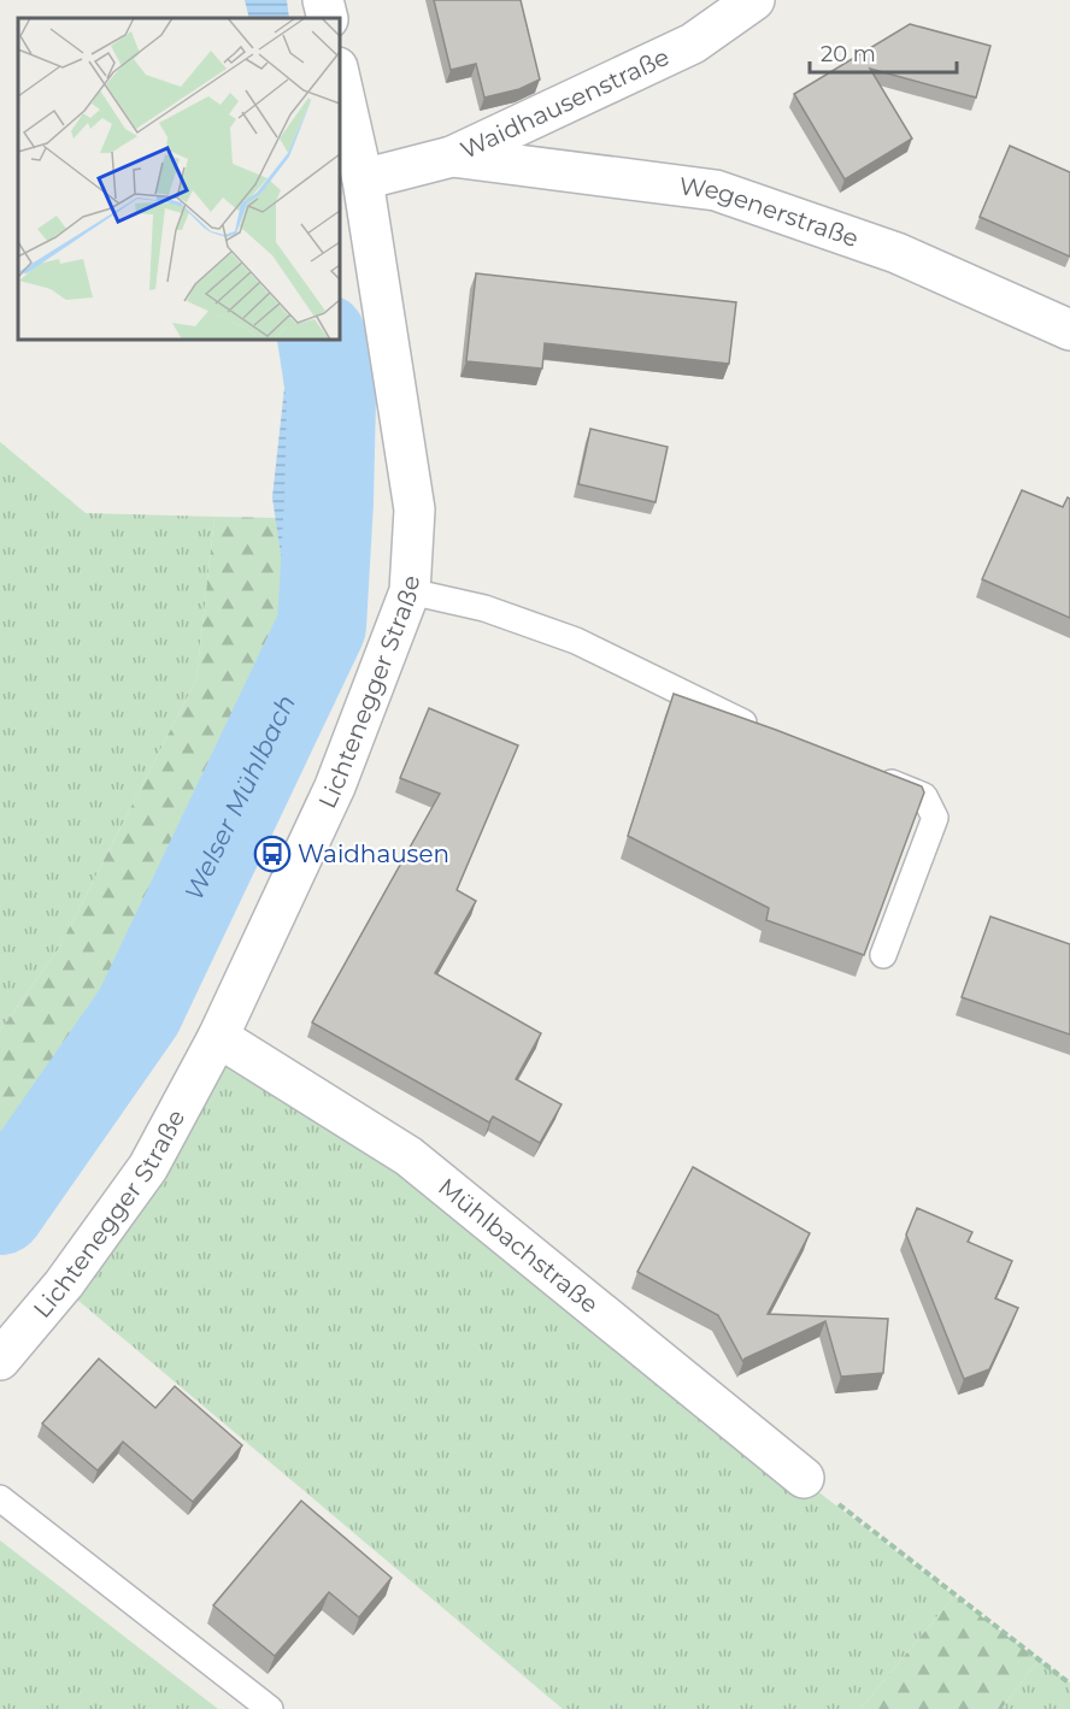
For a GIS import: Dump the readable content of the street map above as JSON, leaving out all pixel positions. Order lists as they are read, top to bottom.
{
  "streets": {
    "street": [
      "Waidhausenstraße",
      "Wegenerstraße",
      "Lichtenegger Straße",
      "Mühlbachstraße"
    ]
  },
  "crossings": [
    ["Waidhausenstraße", "Wegenerstraße"],
    ["Waidhausenstraße", "Lichtenegger Straße"],
    ["Lichtenegger Straße", "Mühlbachstraße"]
  ],
  "water": ["Welser Mühlbach"],
  "places": {
    "bus stop": ["Waidhausen"]
  },
  "scale_bar": "20 m"
}
